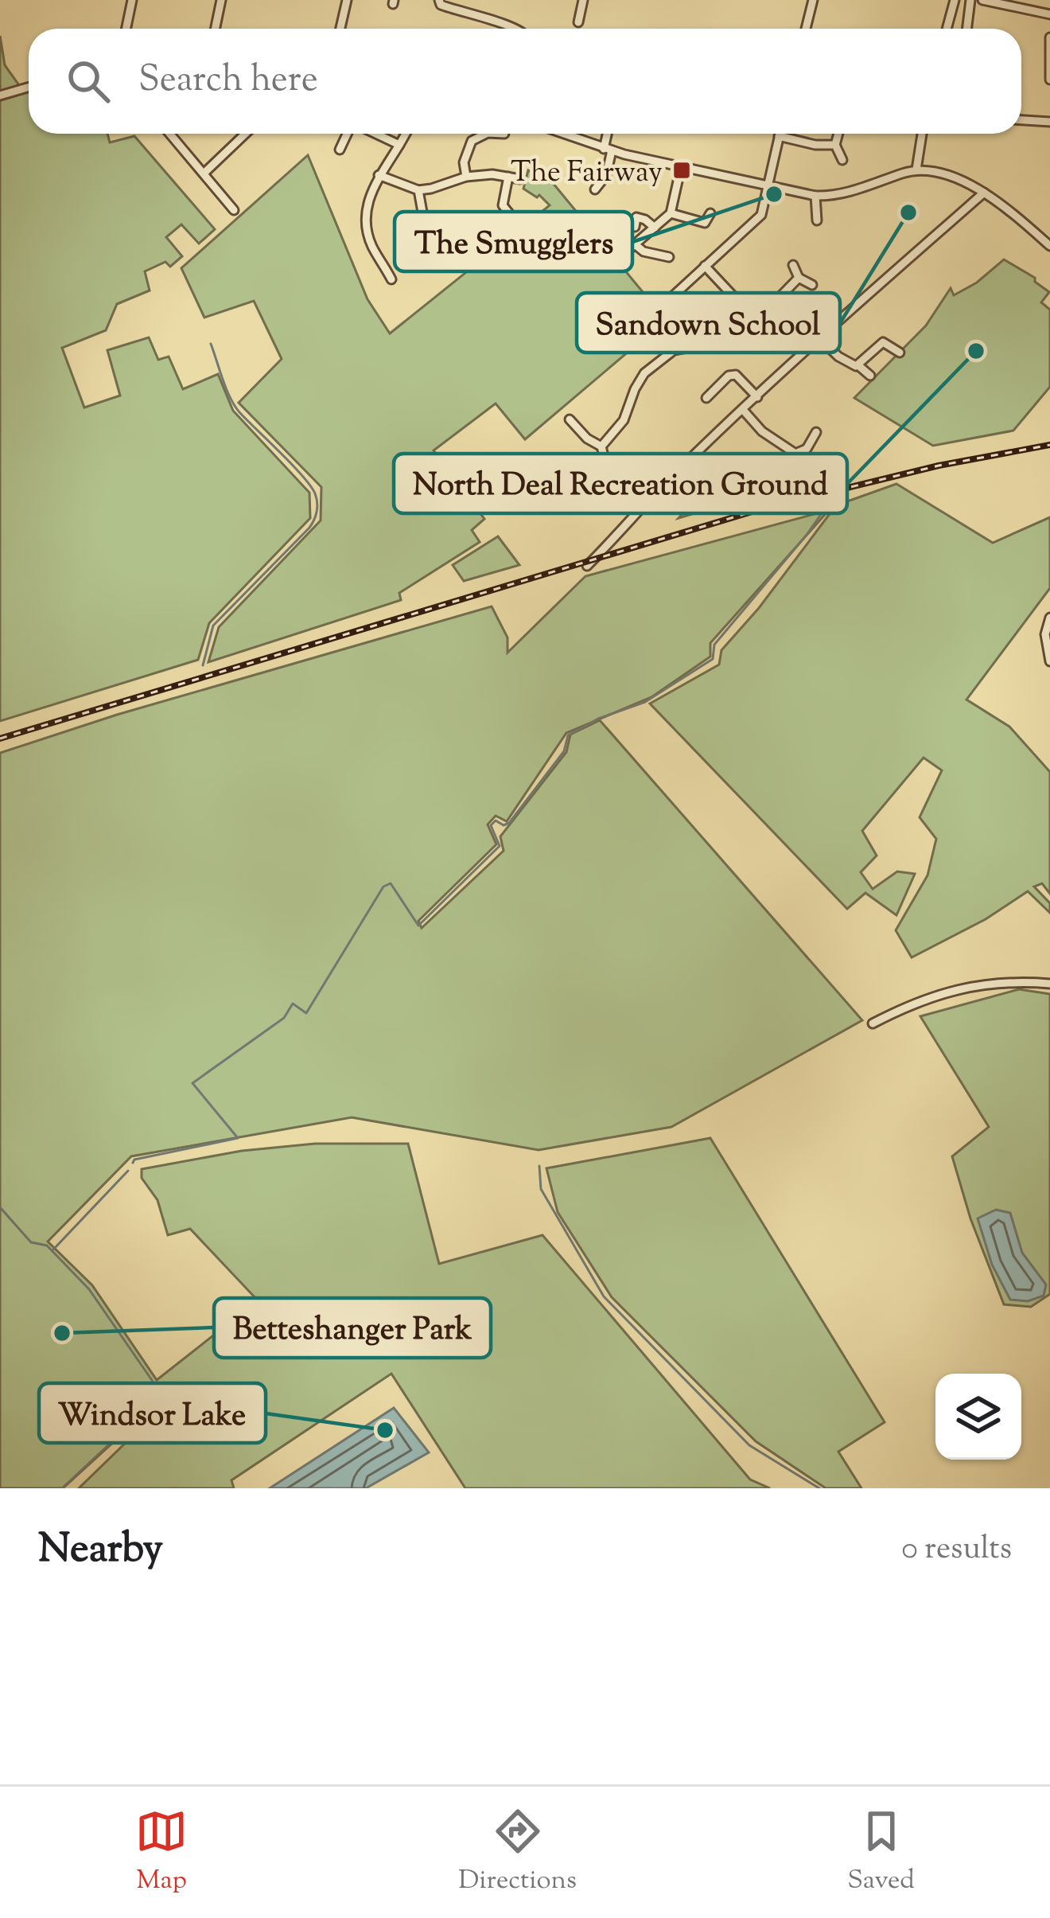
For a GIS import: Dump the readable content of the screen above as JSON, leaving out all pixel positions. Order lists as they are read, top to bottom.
{
  "places": {
    "transit": ["The Fairway"],
    "other": [
      "The Smugglers",
      "Sandown School",
      "North Deal Recreation Ground",
      "Betteshanger Park",
      "Windsor Lake"
    ]
  },
  "page": {
    "search": "Search here",
    "heading": ["Nearby", "0 results"],
    "nav": ["Map", "Directions", "Saved"]
  }
}
